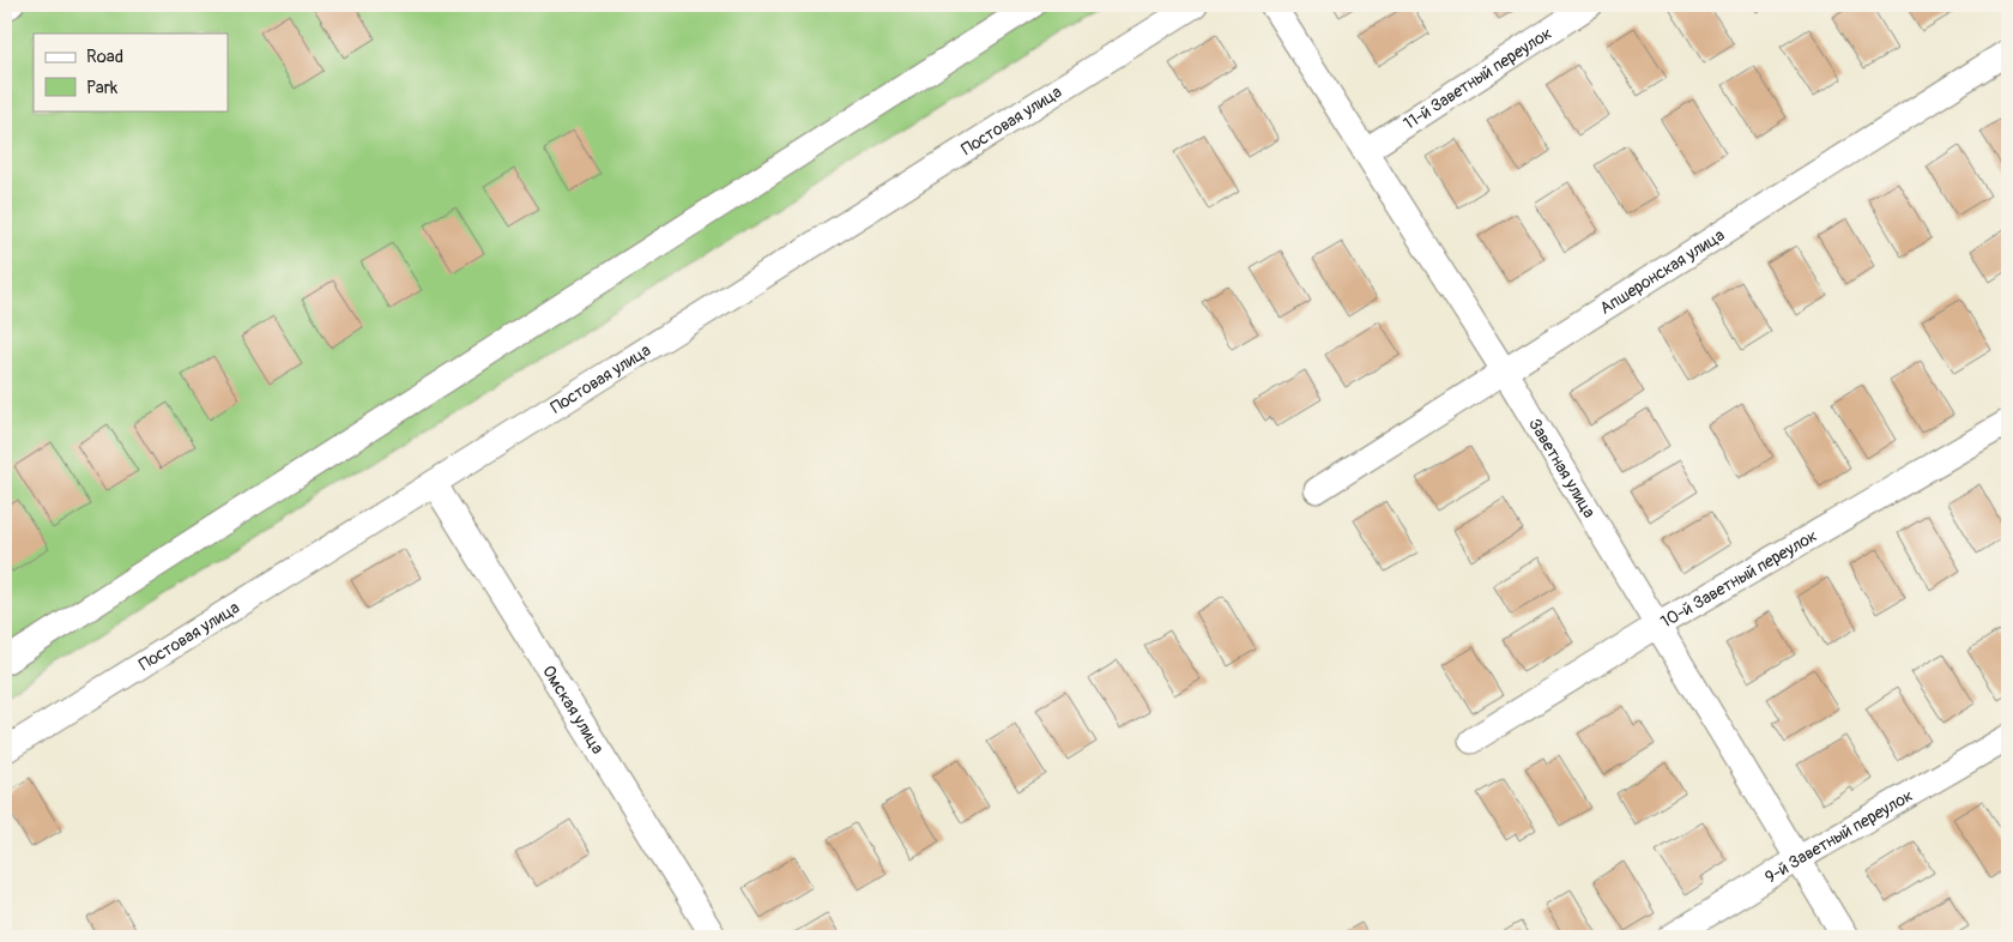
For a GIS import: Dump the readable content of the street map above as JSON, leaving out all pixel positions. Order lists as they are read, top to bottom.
{
  "streets": {
    "street": [
      "11-й Заветный переулок",
      "Постовая улица",
      "Апшеронская улица",
      "Заветная улица",
      "10-й Заветный переулок",
      "Омская улица",
      "9-й Заветный переулок"
    ]
  },
  "crossings": [
    ["11-й Заветный переулок", "Заветная улица"],
    ["Постовая улица", "Омская улица"],
    ["Апшеронская улица", "Заветная улица"],
    ["Заветная улица", "10-й Заветный переулок"],
    ["Заветная улица", "9-й Заветный переулок"]
  ],
  "legend": ["Road", "Park"]
}
